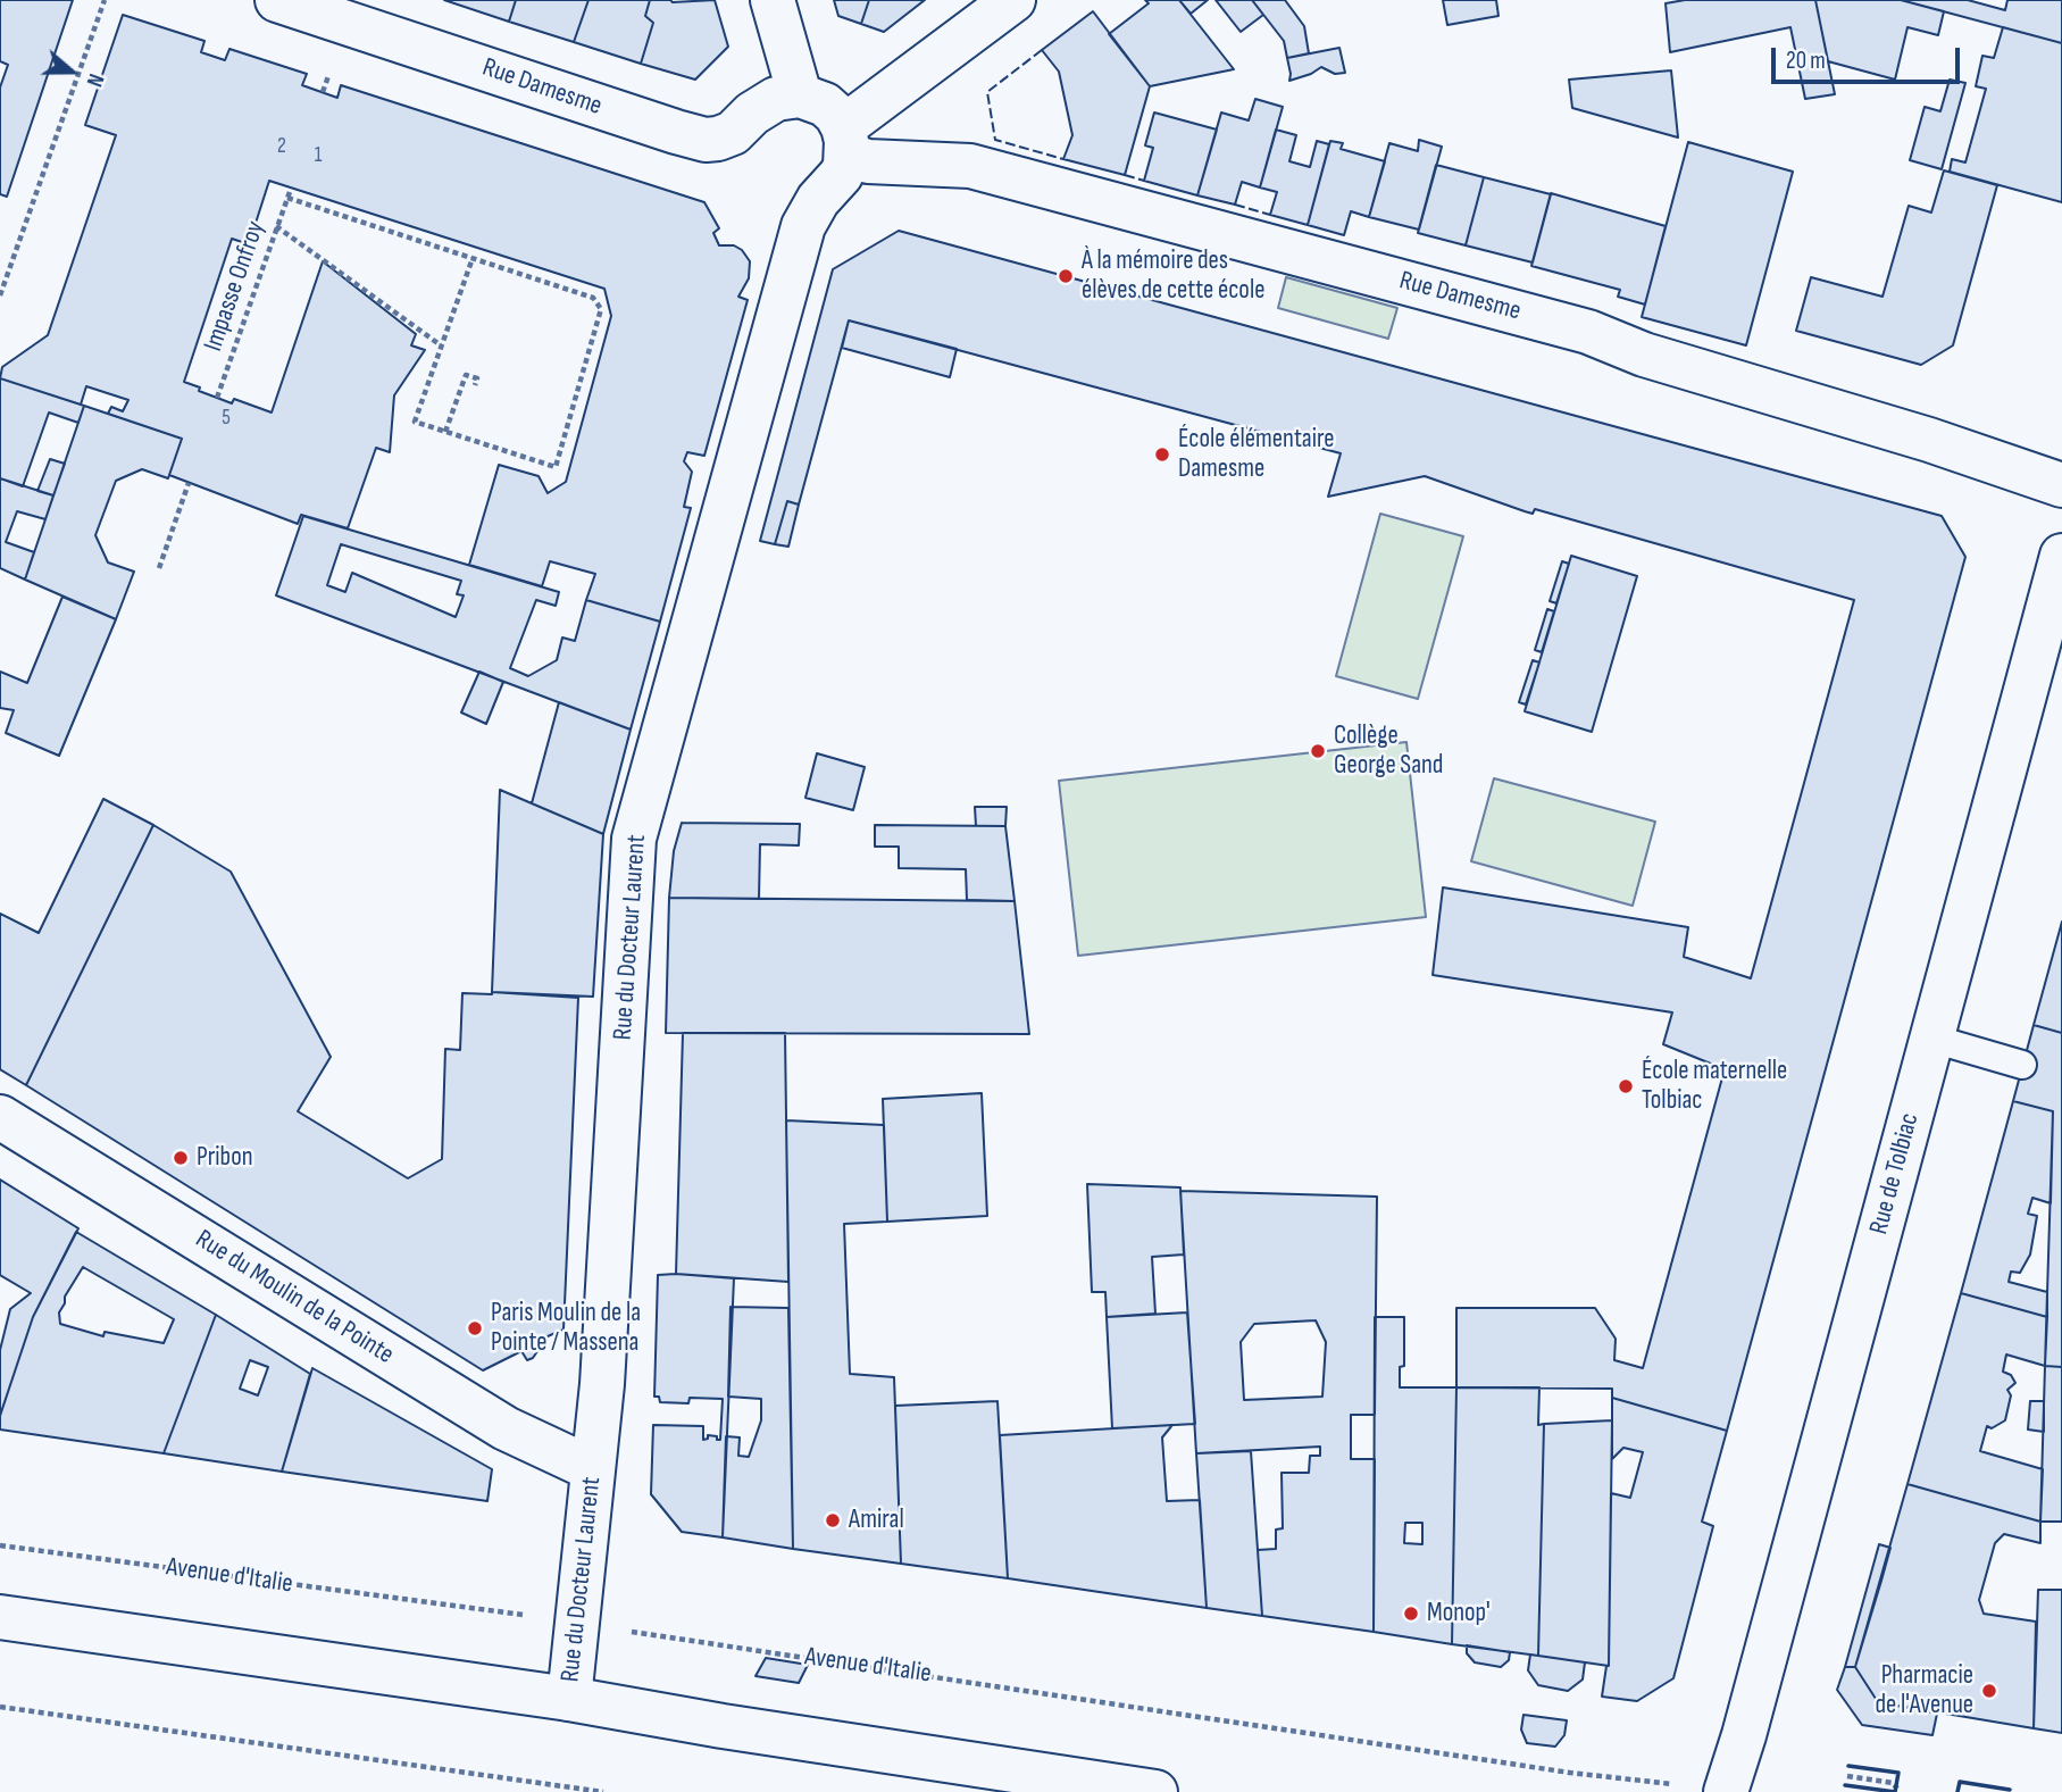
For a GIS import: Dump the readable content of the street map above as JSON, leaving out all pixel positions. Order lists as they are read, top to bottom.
{
  "streets": {
    "street": [
      "Rue Damesme",
      "Rue du Docteur Laurent",
      "Rue de Tolbiac",
      "Rue du Moulin de la Pointe"
    ],
    "path": ["Impasse Onfroy", "Avenue d'Italie"]
  },
  "crossings": [
    ["Rue Damesme", "Rue du Docteur Laurent"],
    ["Rue du Docteur Laurent", "Rue du Moulin de la Pointe"],
    ["Rue du Docteur Laurent", "Avenue d'Italie"],
    ["Rue de Tolbiac", "Avenue d'Italie"]
  ],
  "places": [
    "À la mémoire des élèves de cette école",
    "École élémentaire Damesme",
    "Collège George Sand",
    "École maternelle Tolbiac",
    "Pribon",
    "Paris Moulin de la Pointe / Massena",
    "Amiral",
    "Monop'",
    "Pharmacie de l'Avenue"
  ],
  "house_numbers": ["2", "1", "5"],
  "scale_bar": "20 m",
  "north": "right"
}
